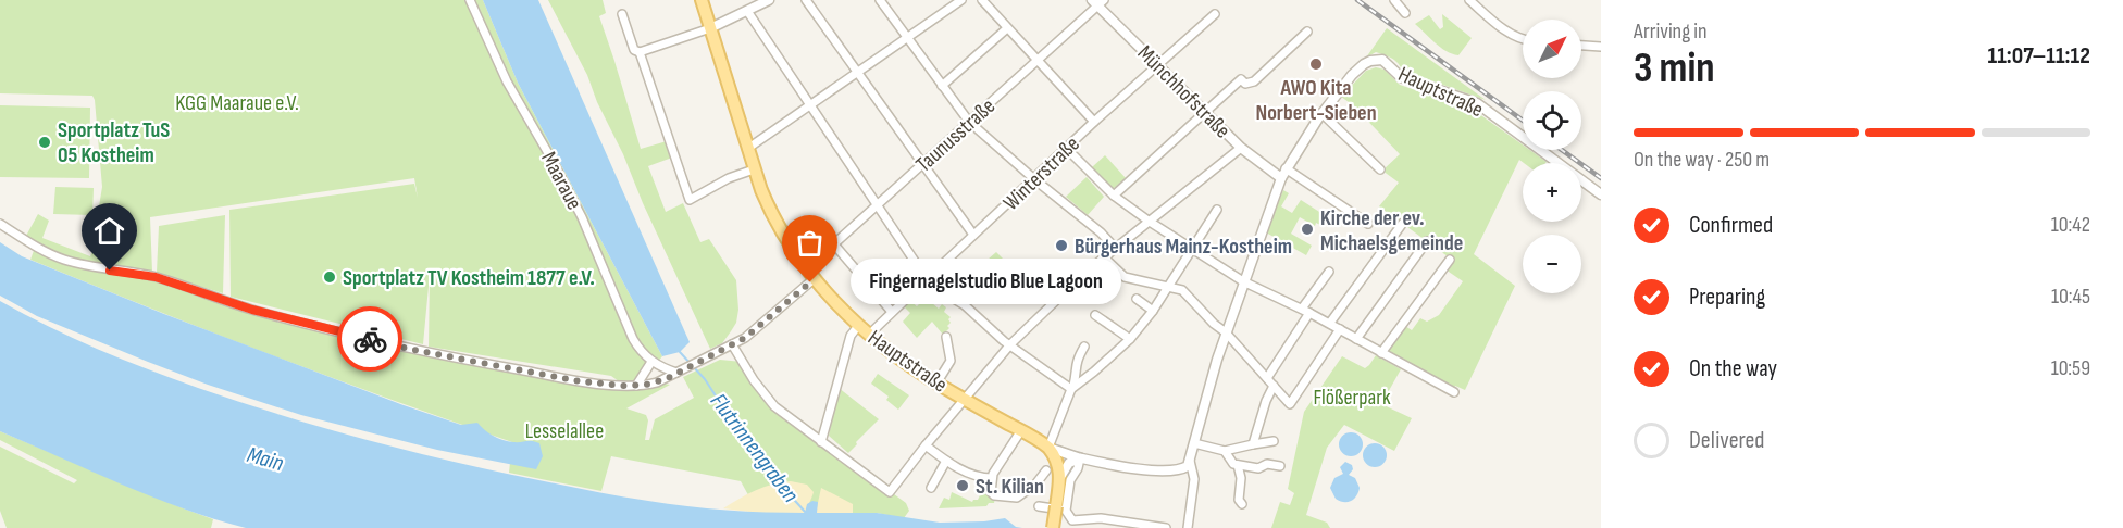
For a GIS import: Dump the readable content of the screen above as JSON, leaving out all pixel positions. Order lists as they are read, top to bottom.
{
  "streets": {
    "main road": ["Hauptstraße"],
    "street": [
      "Münchhofstraße",
      "Taunusstraße",
      "Winterstraße",
      "Maaraue"
    ]
  },
  "crossings": [
    ["Münchhofstraße", "Hauptstraße"],
    ["Münchhofstraße", "Taunusstraße"],
    ["Münchhofstraße", "Winterstraße"],
    ["Hauptstraße", "Taunusstraße"],
    ["Hauptstraße", "Winterstraße"],
    ["Taunusstraße", "Maaraue"]
  ],
  "water": ["Flutrinnengraben", "Main"],
  "parks": ["KGG Maaraue e.V.", "Flößerpark", "Lesselallee"],
  "places": [
    "AWO Kita Norbert-Sieben",
    "Sportplatz TuS 05 Kostheim",
    "Kirche der ev. Michaelsgemeinde",
    "Bürgerhaus Mainz-Kostheim",
    "Sportplatz TV Kostheim 1877 e.V.",
    "Fingernagelstudio Blue Lagoon",
    "St. Kilian"
  ],
  "north": "top right",
  "page": {
    "heading": ["3 min", "Arriving in", "11:07–11:12"],
    "map_buttons": ["+", "−"],
    "bar": "On the way · 250 m",
    "list": [
      ["Confirmed", "10:42"],
      ["Preparing", "10:45"],
      ["On the way", "10:59"],
      "Delivered"
    ],
    "bubble": "Fingernagelstudio Blue Lagoon"
  }
}
